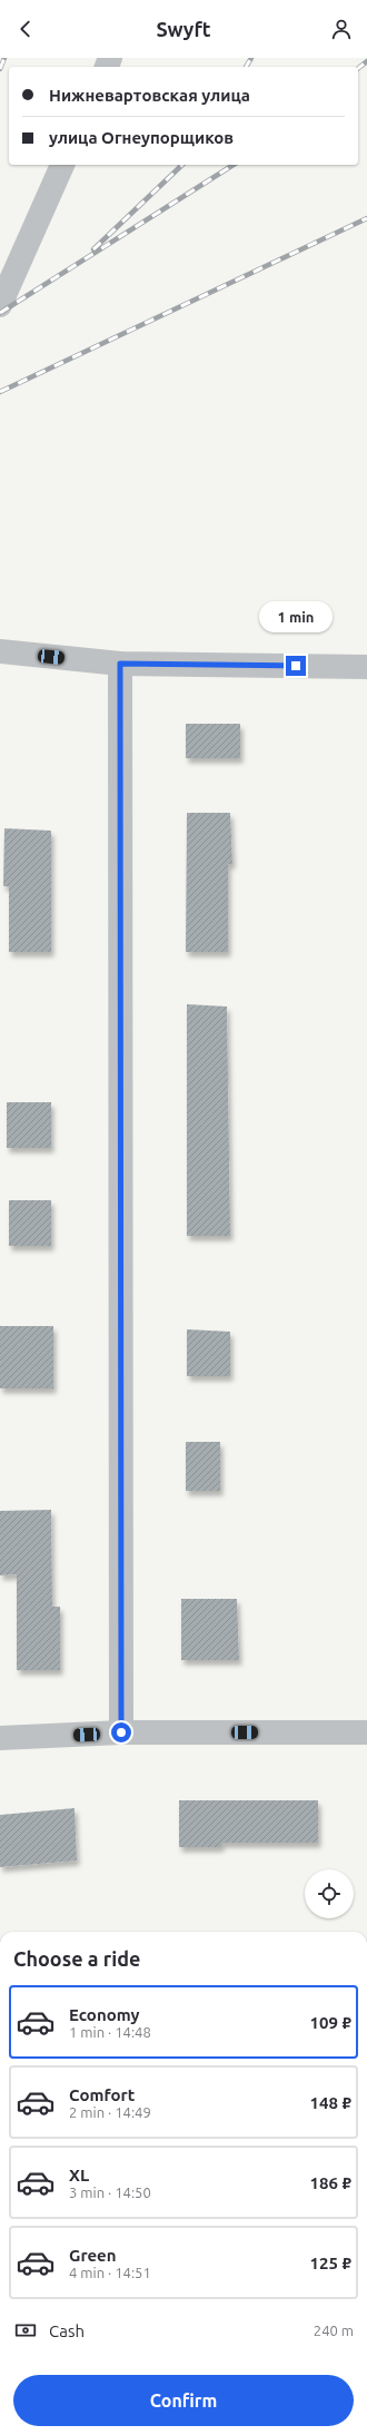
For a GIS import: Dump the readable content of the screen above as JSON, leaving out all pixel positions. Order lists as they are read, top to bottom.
{
  "page": {
    "header": "Swyft",
    "banner": ["Нижневартовская улица", "улица Огнеупорщиков"],
    "bubble": "1 min",
    "heading": "Choose a ride",
    "list": [
      {
        "name": "Economy",
        "note": "1 min · 14:48",
        "value": "109 ₽"
      },
      {
        "name": "Comfort",
        "note": "2 min · 14:49",
        "value": "148 ₽"
      },
      {
        "name": "XL",
        "note": "3 min · 14:50",
        "value": "186 ₽"
      },
      {
        "name": "Green",
        "note": "4 min · 14:51",
        "value": "125 ₽"
      }
    ],
    "pay": ["Cash", "240 m"],
    "buttons": "Confirm"
  }
}
